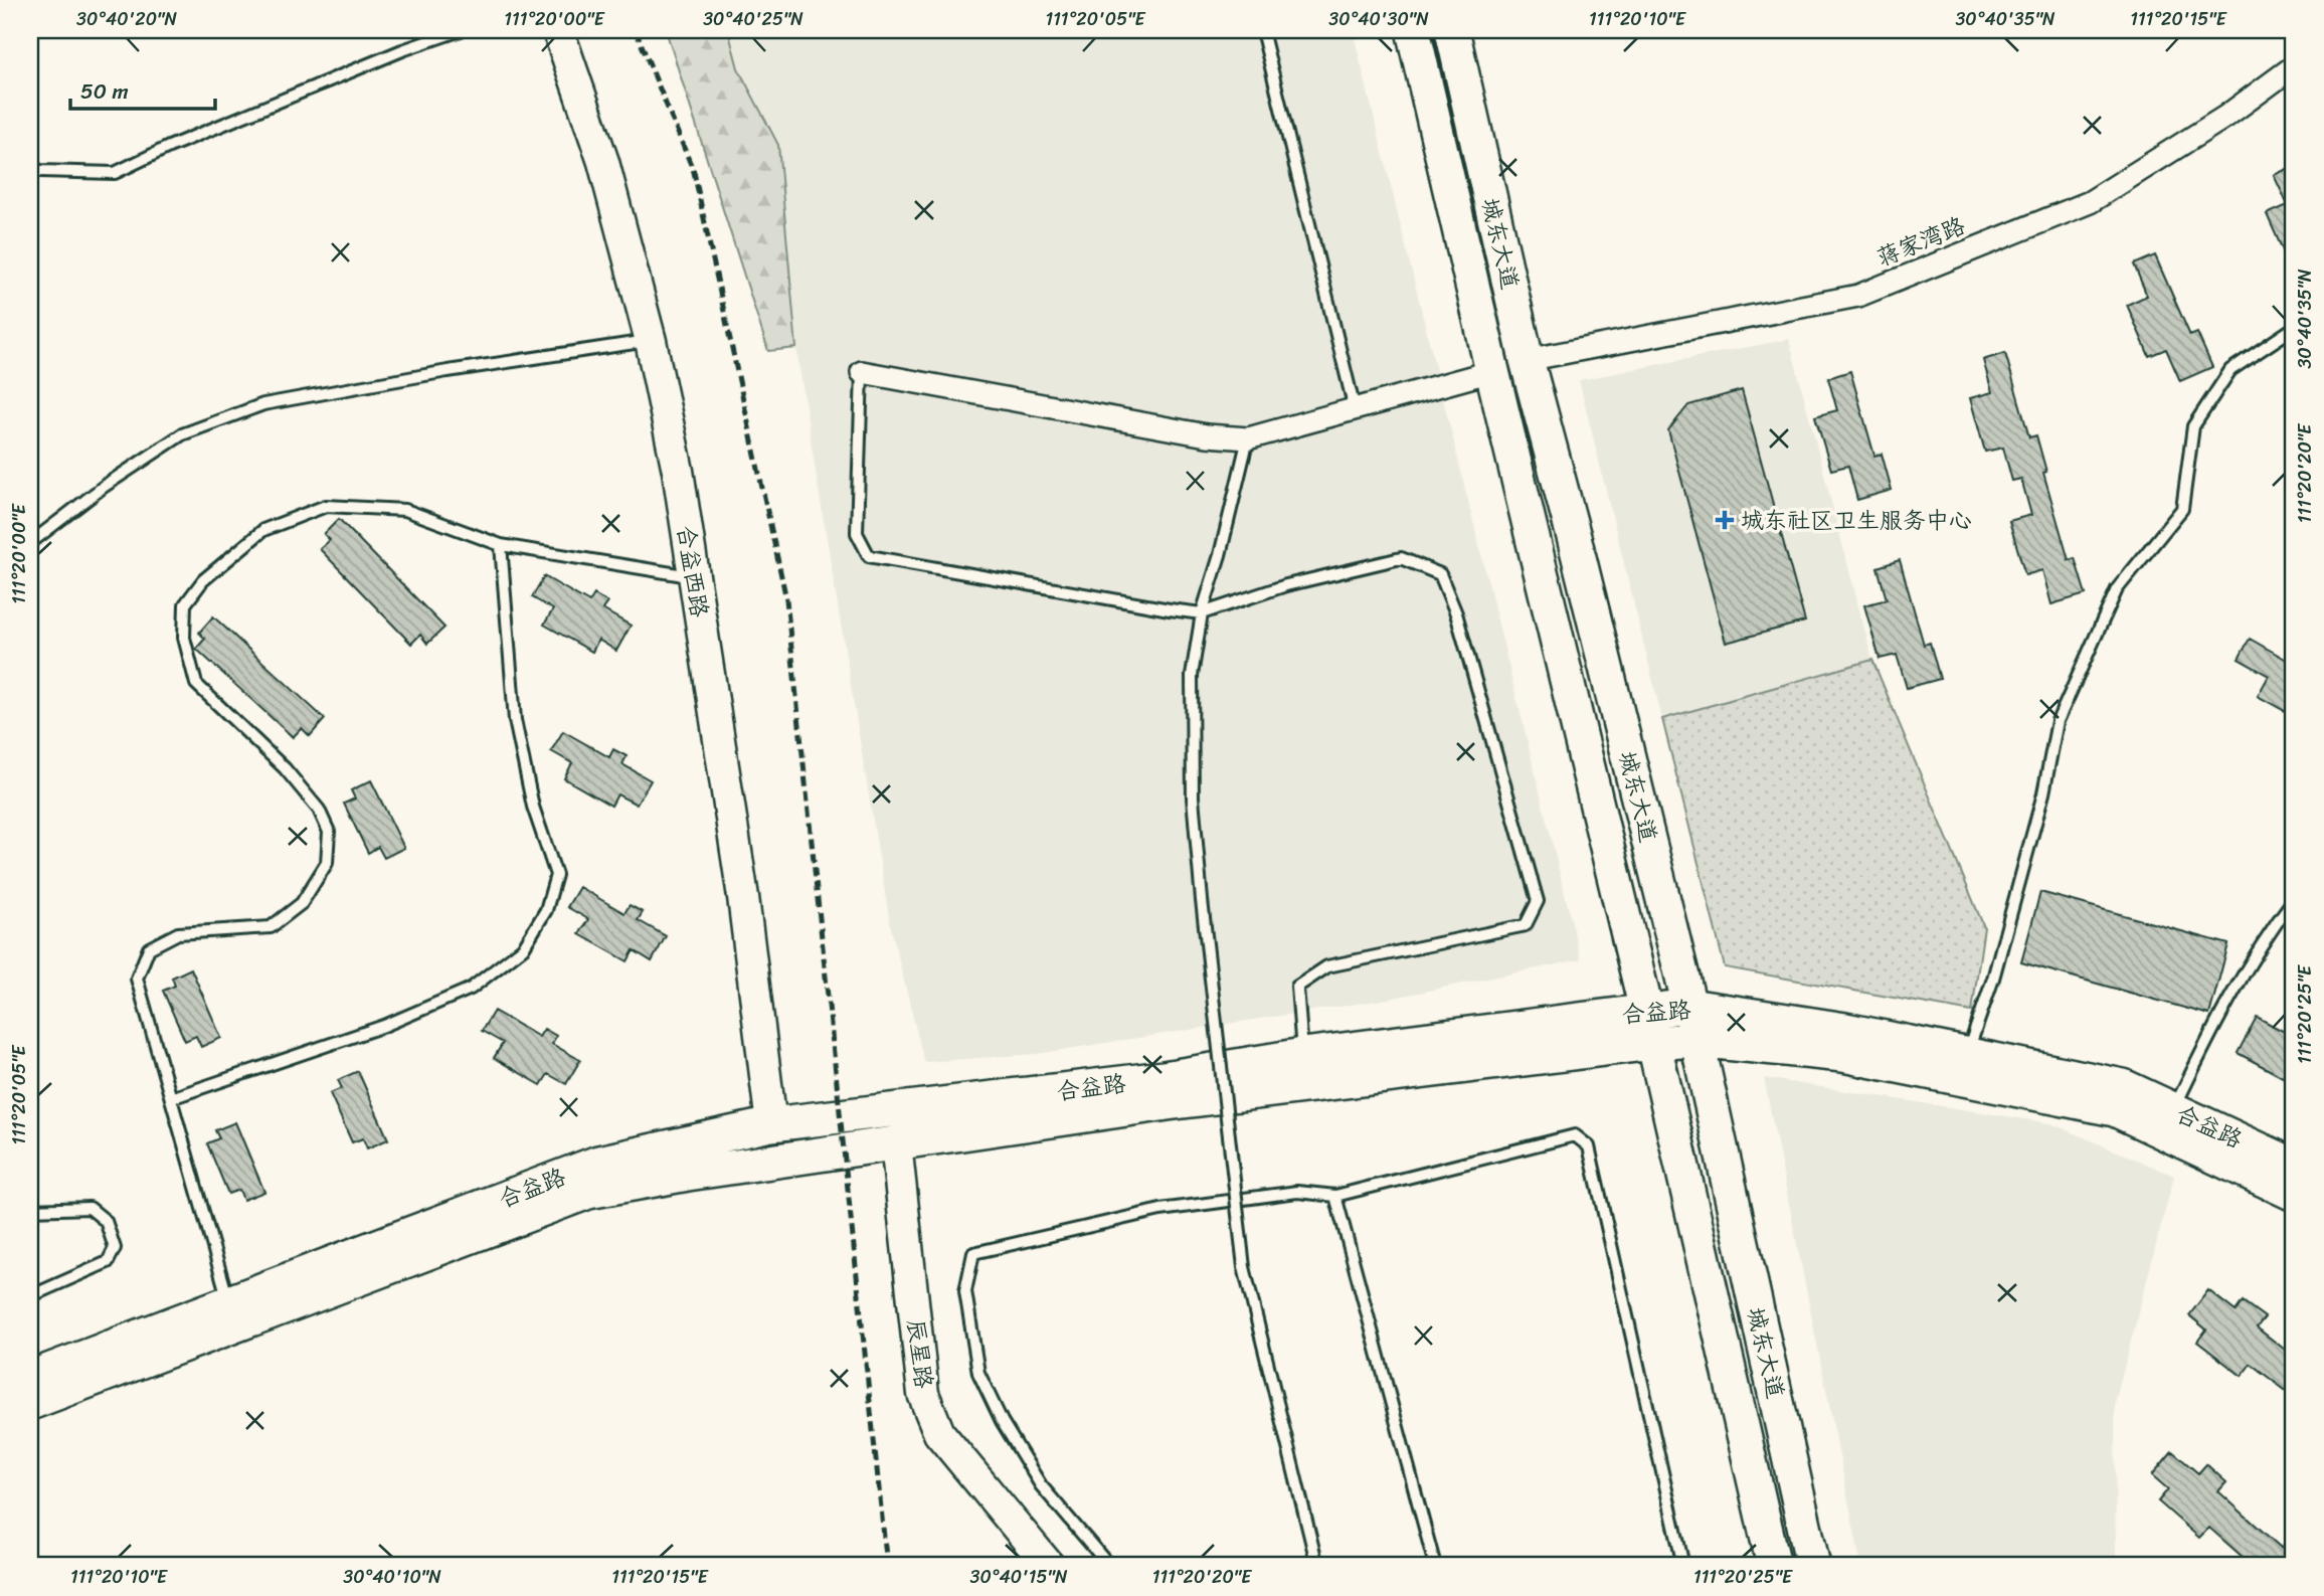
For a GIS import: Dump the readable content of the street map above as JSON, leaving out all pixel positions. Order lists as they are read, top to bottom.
{
  "streets": {
    "main road": ["城东大道", "合益路"],
    "street": ["蒋家湾路", "合益西路", "辰星路"]
  },
  "crossings": [
    ["蒋家湾路", "城东大道"],
    ["城东大道", "合益路"],
    ["合益西路", "合益路"],
    ["合益路", "辰星路"]
  ],
  "places": {
    "health": ["城东社区卫生服务中心"]
  },
  "scale_bar": "50 m",
  "coordinates": [
    "30°40'20\"N",
    "111°20'00\"E",
    "30°40'25\"N",
    "111°20'05\"E",
    "30°40'30\"N",
    "111°20'10\"E",
    "30°40'35\"N",
    "111°20'15\"E",
    "111°20'20\"E",
    "111°20'25\"E",
    "30°40'10\"N",
    "30°40'15\"N"
  ]
}
